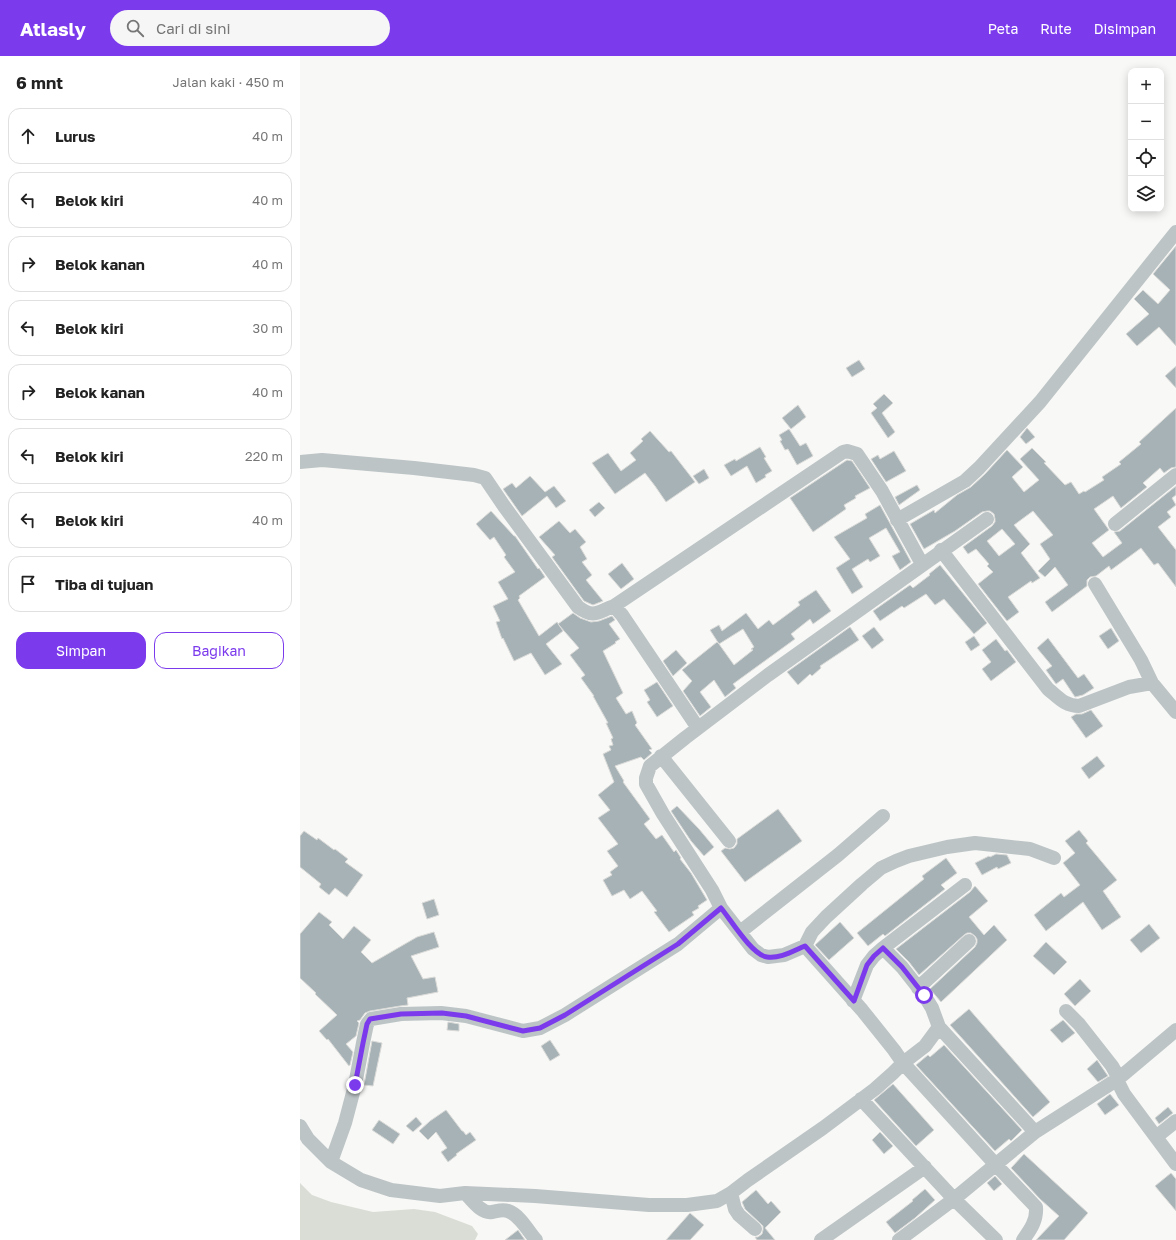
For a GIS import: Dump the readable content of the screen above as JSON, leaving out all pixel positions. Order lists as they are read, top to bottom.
{
  "page": {
    "header": "Atlasly",
    "search": "Cari di sini",
    "nav": ["Peta", "Rute", "Disimpan"],
    "heading": ["6 mnt", "Jalan kaki · 450 m"],
    "map_buttons": ["+", "−"],
    "list": [
      ["Lurus", "40 m"],
      ["Belok kiri", "40 m"],
      ["Belok kanan", "40 m"],
      ["Belok kiri", "30 m"],
      ["Belok kanan", "40 m"],
      ["Belok kiri", "220 m"],
      ["Belok kiri", "40 m"],
      "Tiba di tujuan"
    ],
    "buttons": ["Simpan", "Bagikan"]
  }
}
